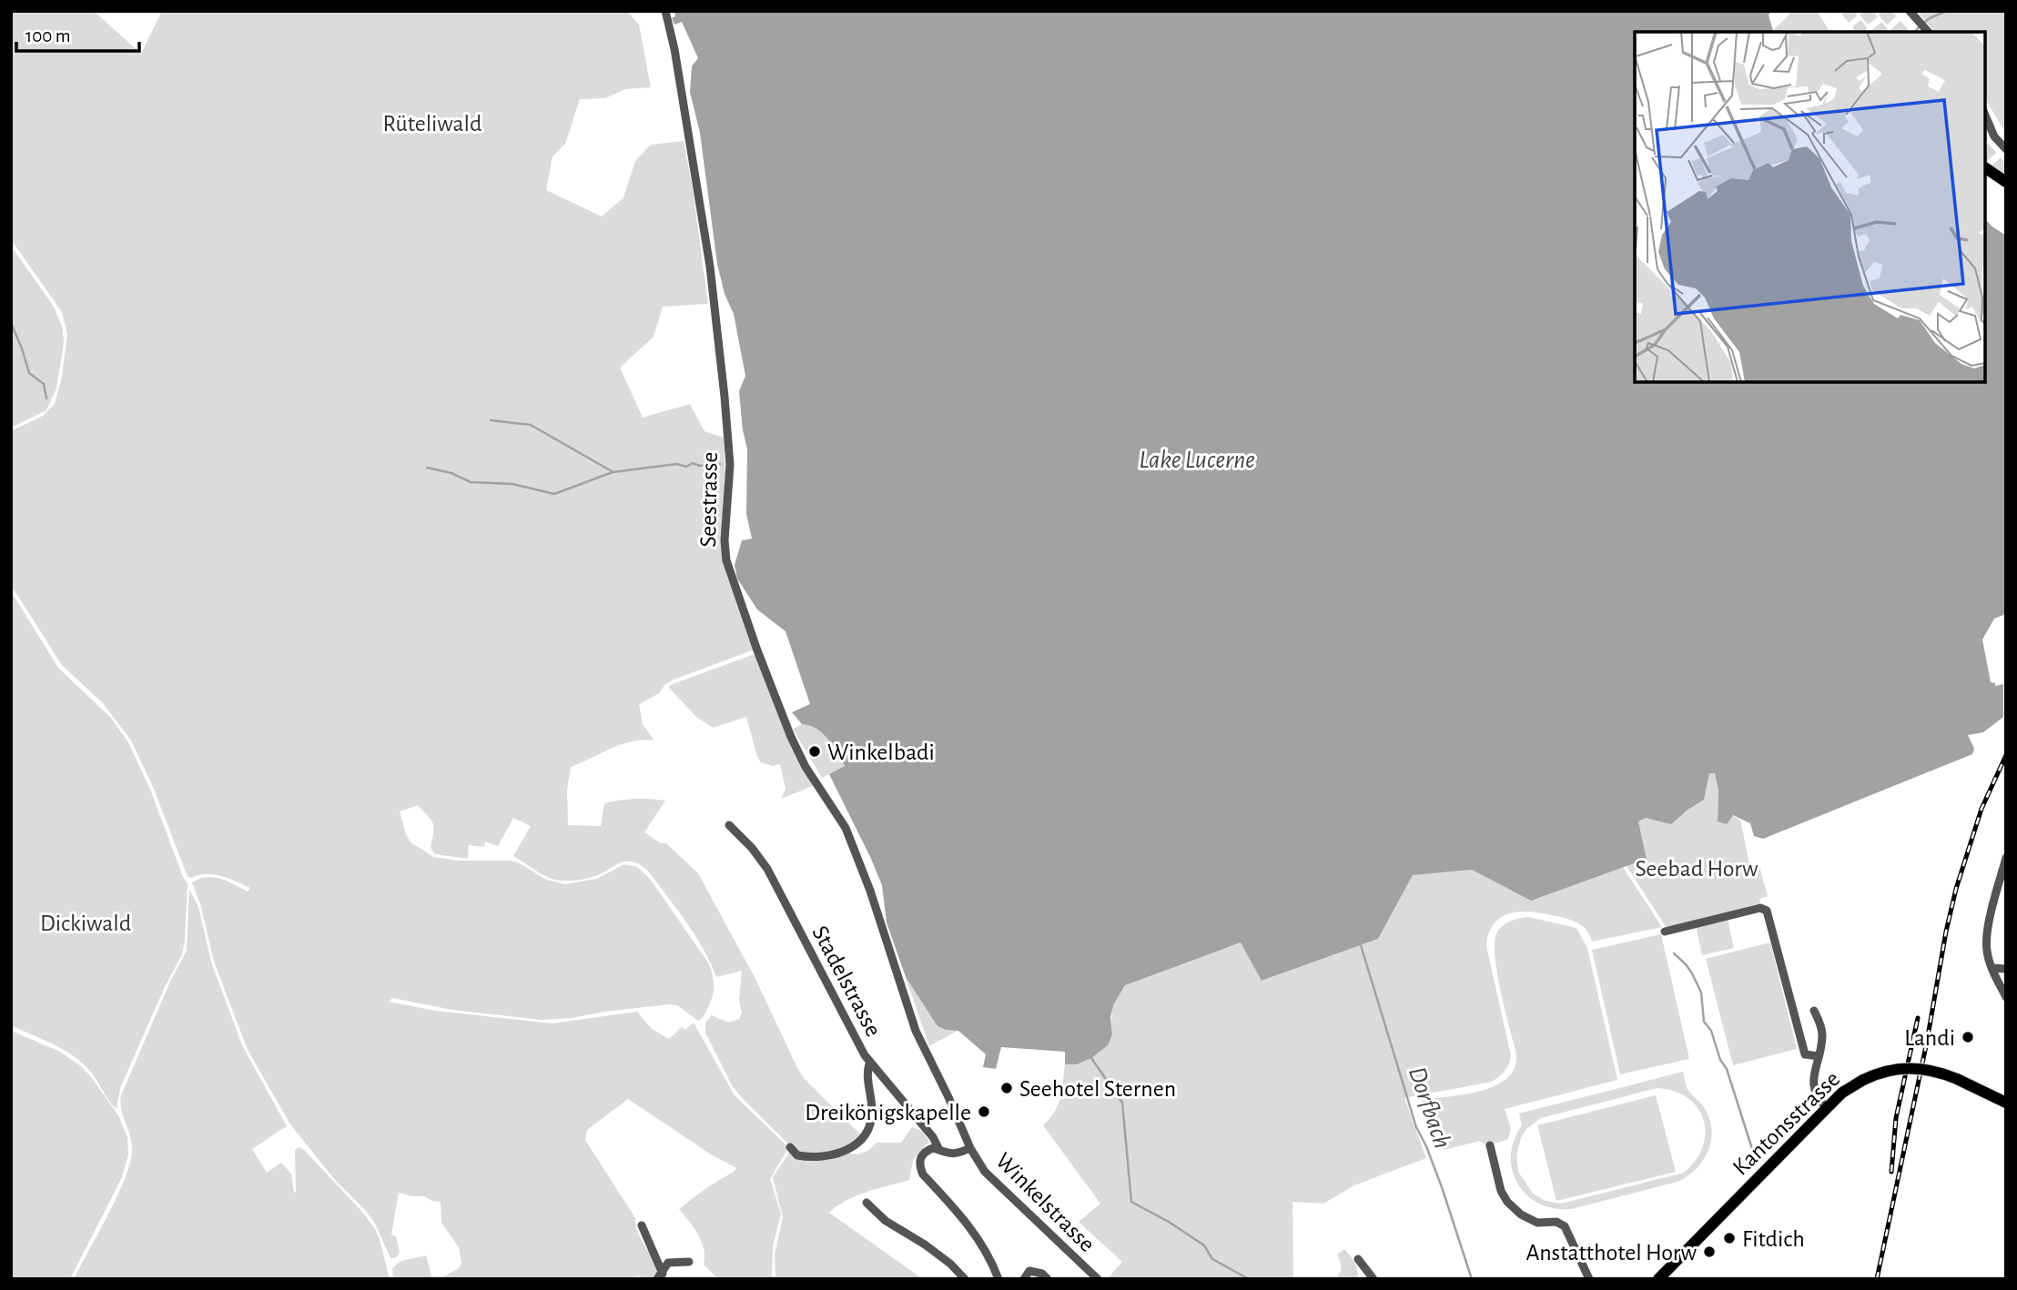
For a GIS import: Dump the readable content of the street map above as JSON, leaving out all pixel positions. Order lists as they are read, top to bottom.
{
  "streets": {
    "main road": ["Kantonsstrasse"],
    "street": ["Seestrasse", "Stadelstrasse", "Winkelstrasse"]
  },
  "crossings": [
    ["Seestrasse", "Winkelstrasse"]
  ],
  "water": ["Lake Lucerne", "Dorfbach"],
  "parks": ["Rüteliwald", "Seebad Horw", "Dickiwald"],
  "places": [
    "Winkelbadi",
    "Landi",
    "Seehotel Sternen",
    "Dreikönigskapelle",
    "Fitdich",
    "Anstatthotel Horw"
  ],
  "scale_bar": "100 m"
}
